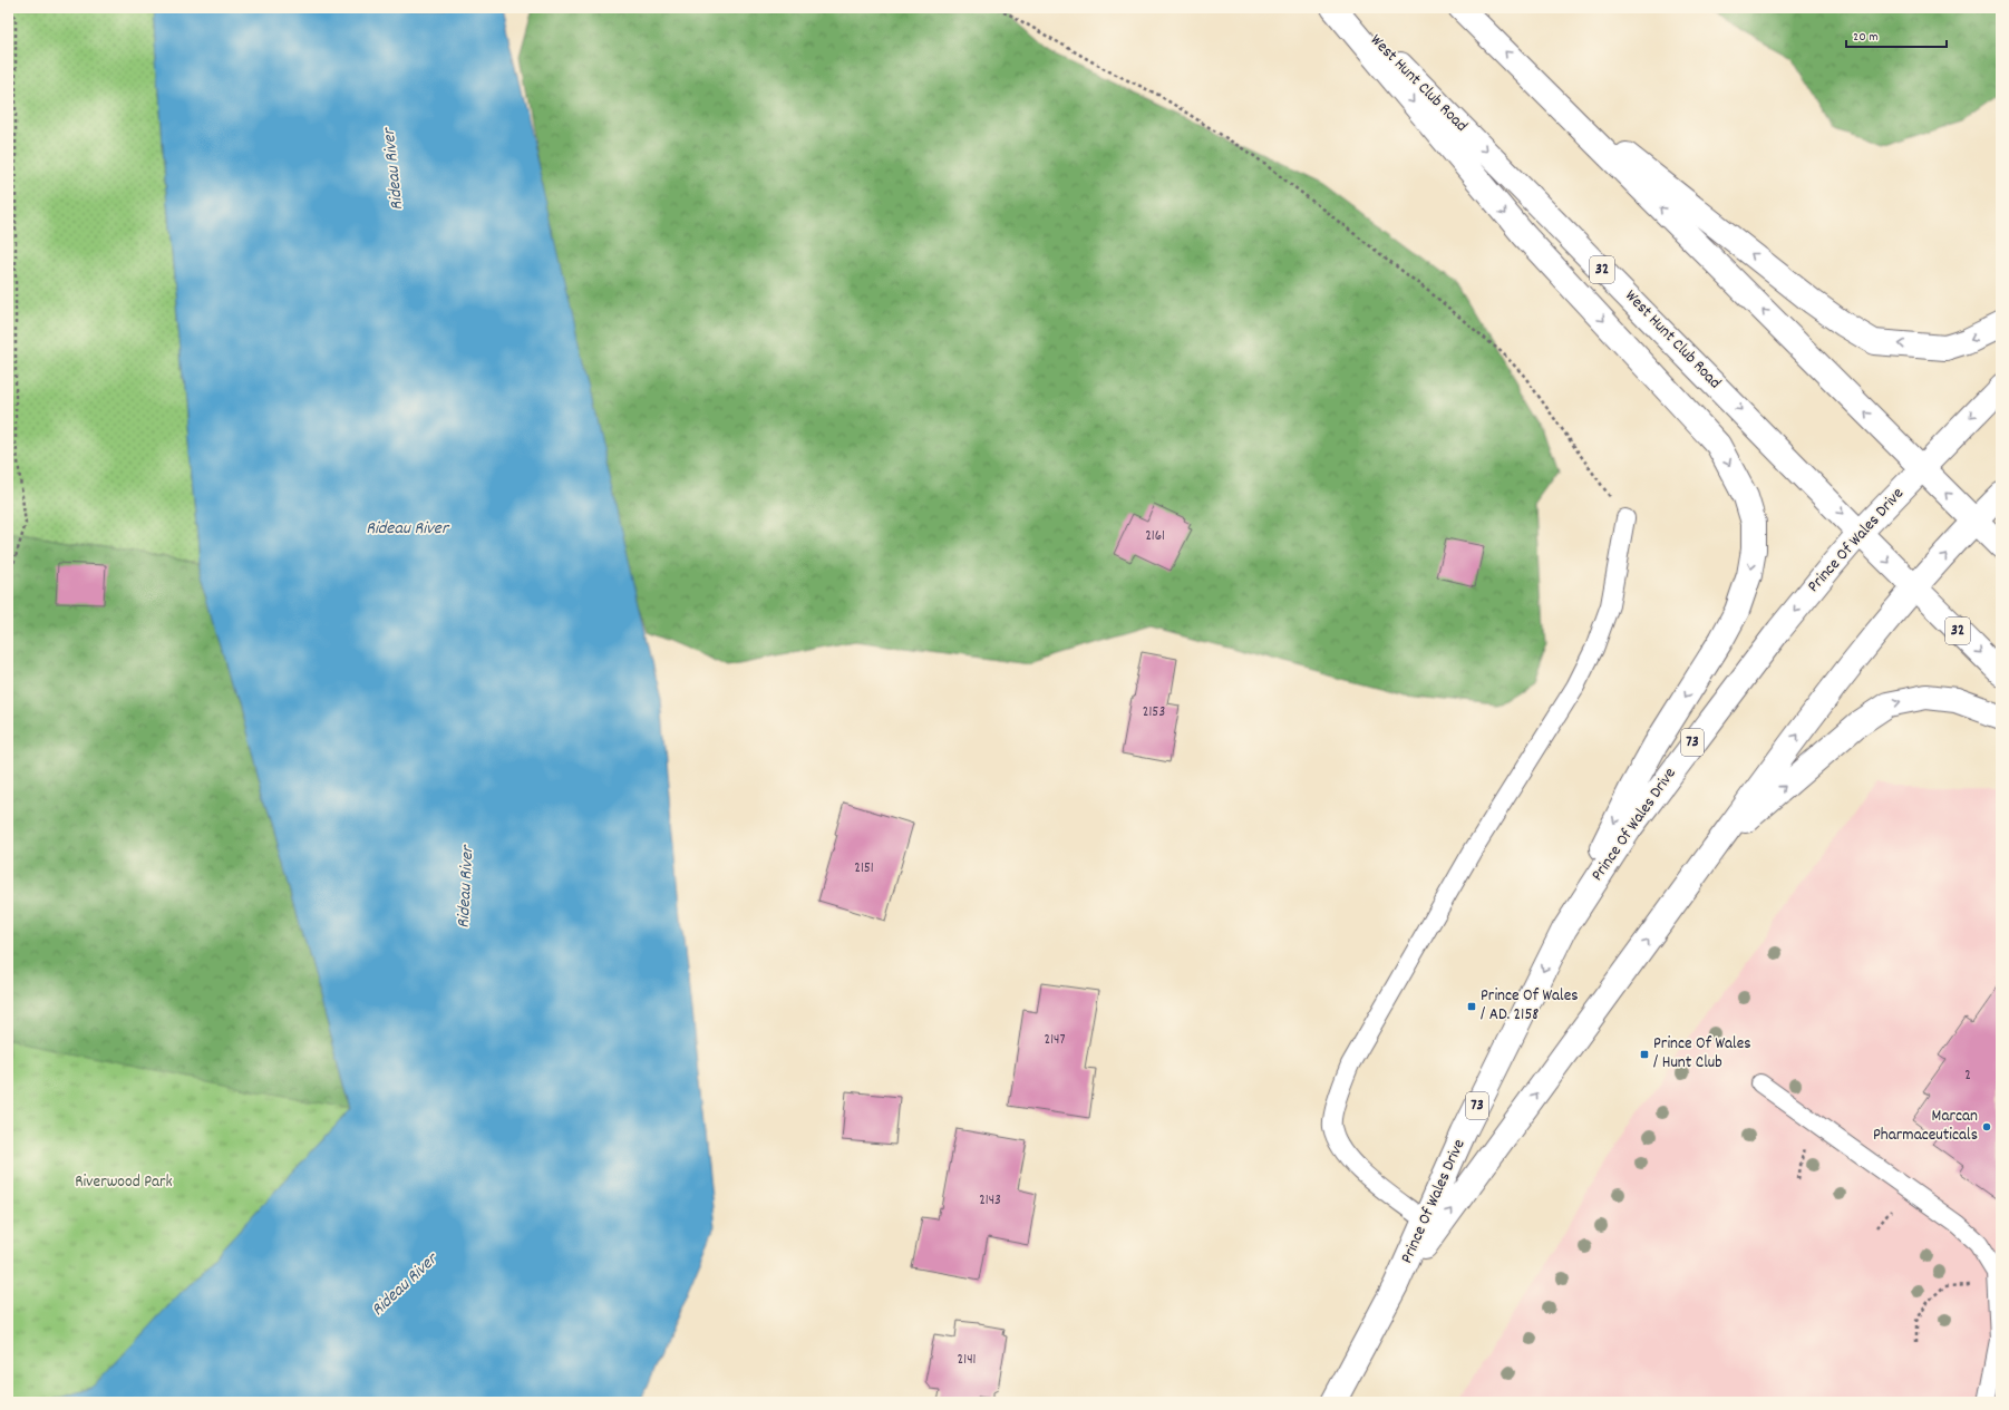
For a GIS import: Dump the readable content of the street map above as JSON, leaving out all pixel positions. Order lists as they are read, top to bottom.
{
  "streets": {
    "main road": [
      "West Hunt Club Road",
      "32",
      "Prince Of Wales Drive",
      "73"
    ]
  },
  "crossings": [
    ["West Hunt Club Road", "Prince Of Wales Drive"]
  ],
  "water": ["Rideau River"],
  "parks": ["Riverwood Park"],
  "places": {
    "transit": ["Prince Of Wales / AD. 2158", "Prince Of Wales / Hunt Club"],
    "other": ["Marcan Pharmaceuticals"]
  },
  "house_numbers": [
    "2161",
    "2153",
    "2151",
    "2147",
    "2",
    "2143",
    "2141"
  ],
  "scale_bar": "20 m"
}
